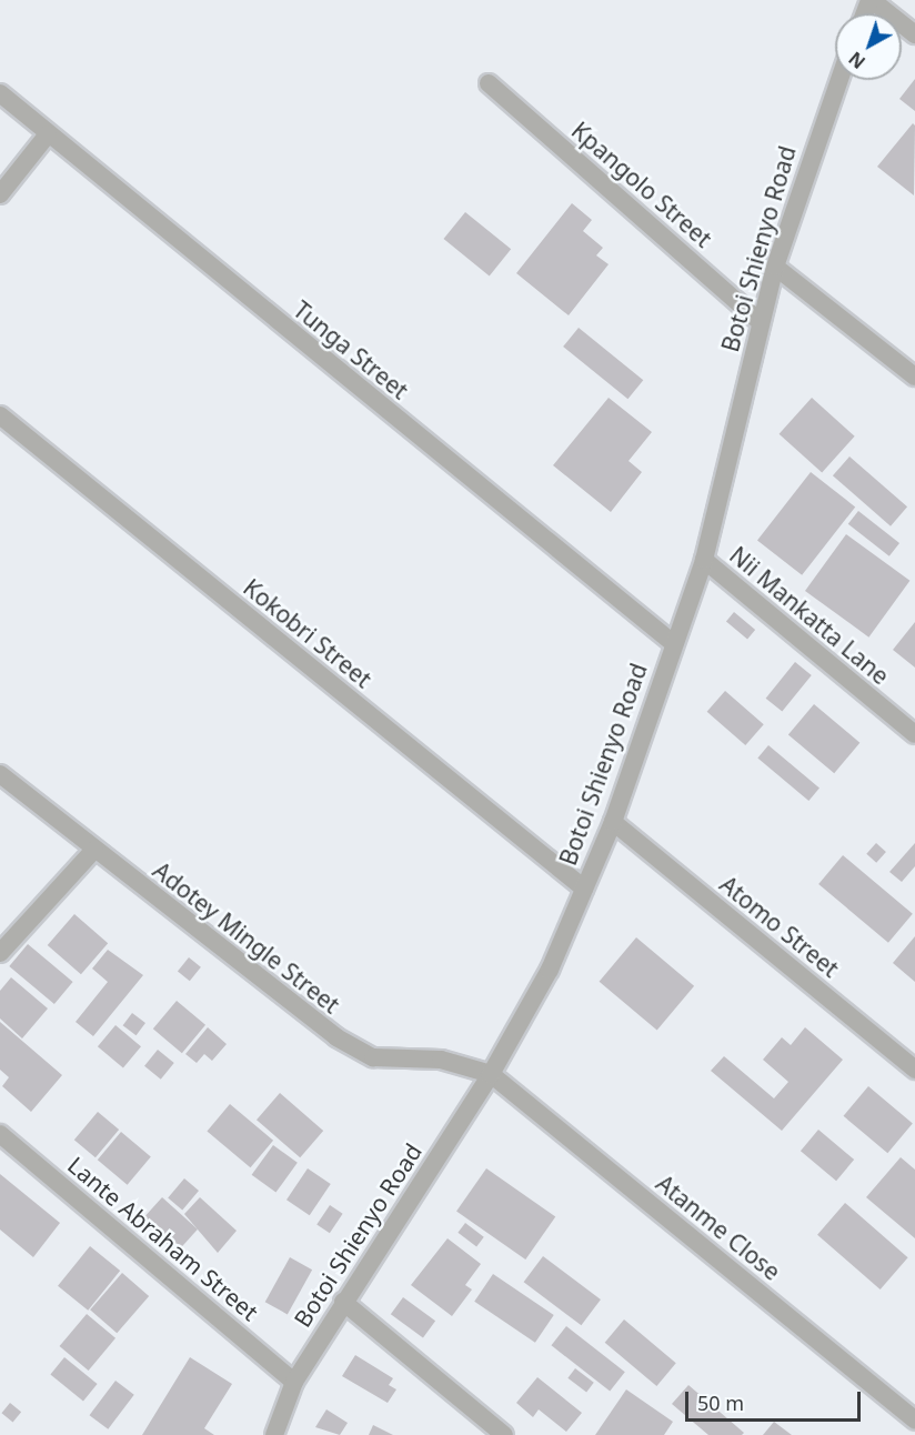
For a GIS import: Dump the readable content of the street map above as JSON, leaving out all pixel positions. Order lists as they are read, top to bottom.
{
  "streets": {
    "street": [
      "Kpangolo Street",
      "Botoi Shienyo Road",
      "Tunga Street",
      "Nii Mankatta Lane",
      "Kokobri Street",
      "Atomo Street",
      "Adotey Mingle Street",
      "Atanme Close",
      "Lante Abraham Street"
    ]
  },
  "crossings": [
    ["Kpangolo Street", "Botoi Shienyo Road"],
    ["Botoi Shienyo Road", "Tunga Street"],
    ["Botoi Shienyo Road", "Nii Mankatta Lane"],
    ["Botoi Shienyo Road", "Kokobri Street"],
    ["Botoi Shienyo Road", "Atomo Street"],
    ["Botoi Shienyo Road", "Adotey Mingle Street"],
    ["Botoi Shienyo Road", "Atanme Close"],
    ["Botoi Shienyo Road", "Lante Abraham Street"],
    ["Adotey Mingle Street", "Atanme Close"]
  ],
  "scale_bar": "50 m",
  "north": "bottom left"
}
